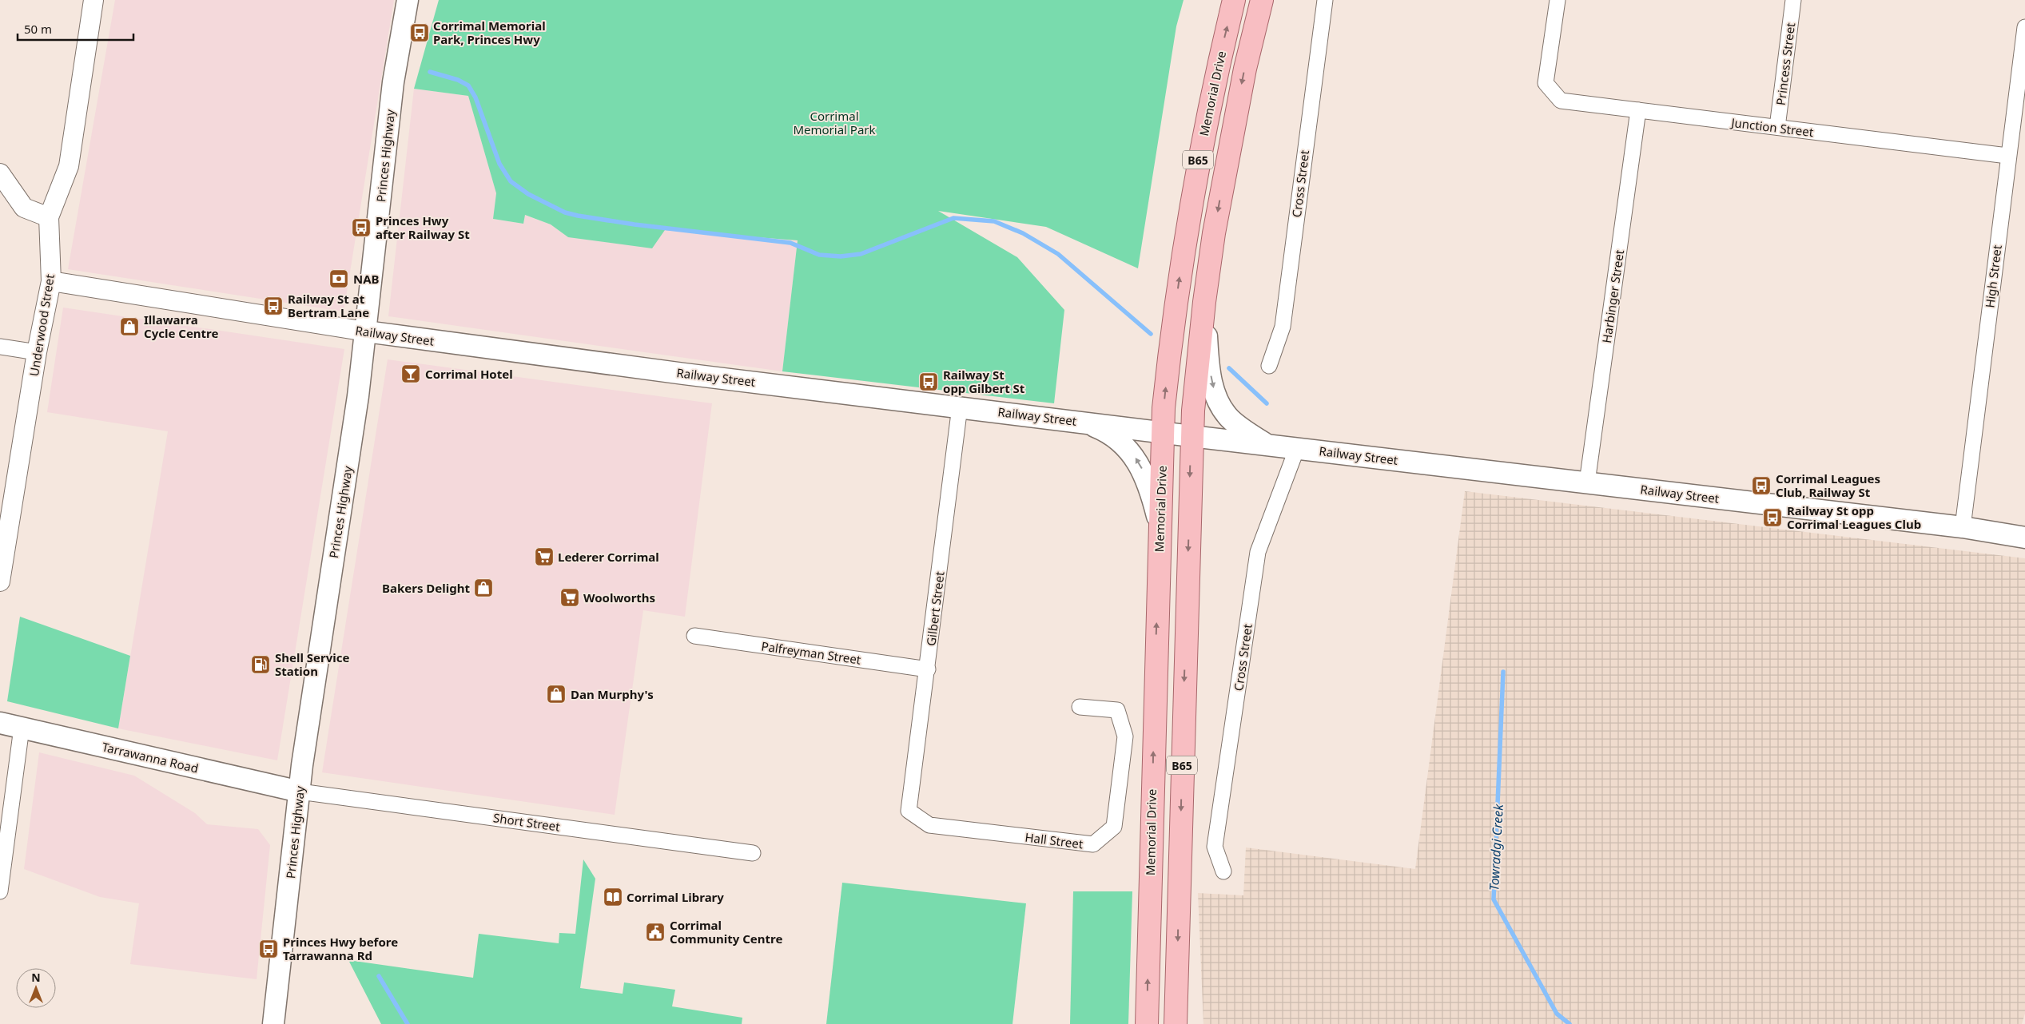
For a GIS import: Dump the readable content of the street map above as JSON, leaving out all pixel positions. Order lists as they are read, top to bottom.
{
  "streets": {
    "main road": [
      "Memorial Drive",
      "Princes Highway",
      "B65",
      "Railway Street",
      "Tarrawanna Road"
    ],
    "street": [
      "Princess Street",
      "Junction Street",
      "Cross Street",
      "High Street",
      "Harbinger Street",
      "Underwood Street",
      "Gilbert Street",
      "Palfreyman Street",
      "Short Street",
      "Hall Street"
    ]
  },
  "crossings": [
    ["Princess Street", "Junction Street"],
    ["Memorial Drive", "Railway Street"],
    ["Junction Street", "High Street"],
    ["Junction Street", "Harbinger Street"],
    ["Princes Highway", "Railway Street"],
    ["Princes Highway", "Tarrawanna Road"],
    ["Princes Highway", "Short Street"],
    ["B65", "Railway Street"],
    ["Cross Street", "Railway Street"],
    ["High Street", "Railway Street"],
    ["Harbinger Street", "Railway Street"],
    ["Underwood Street", "Railway Street"],
    ["Railway Street", "Gilbert Street"],
    ["Gilbert Street", "Palfreyman Street"],
    ["Gilbert Street", "Hall Street"],
    ["Tarrawanna Road", "Short Street"]
  ],
  "water": ["Towradgi Creek"],
  "parks": ["Corrimal Memorial Park"],
  "places": {
    "bus stop": [
      "Corrimal Memorial Park, Princes Hwy",
      "Princes Hwy after Railway St",
      "Railway St at Bertram Lane",
      "Railway St opp Gilbert St",
      "Corrimal Leagues Club, Railway St",
      "Railway St opp Corrimal Leagues Club",
      "Princes Hwy before Tarrawanna Rd"
    ],
    "bank": ["NAB"],
    "shop": ["Illawarra Cycle Centre", "Bakers Delight", "Dan Murphy's"],
    "bar": ["Corrimal Hotel"],
    "supermarket": ["Lederer Corrimal", "Woolworths"],
    "fuel station": ["Shell Service Station"],
    "library": ["Corrimal Library"],
    "public building": ["Corrimal Community Centre"]
  },
  "scale_bar": "50 m",
  "north": "top"
}
